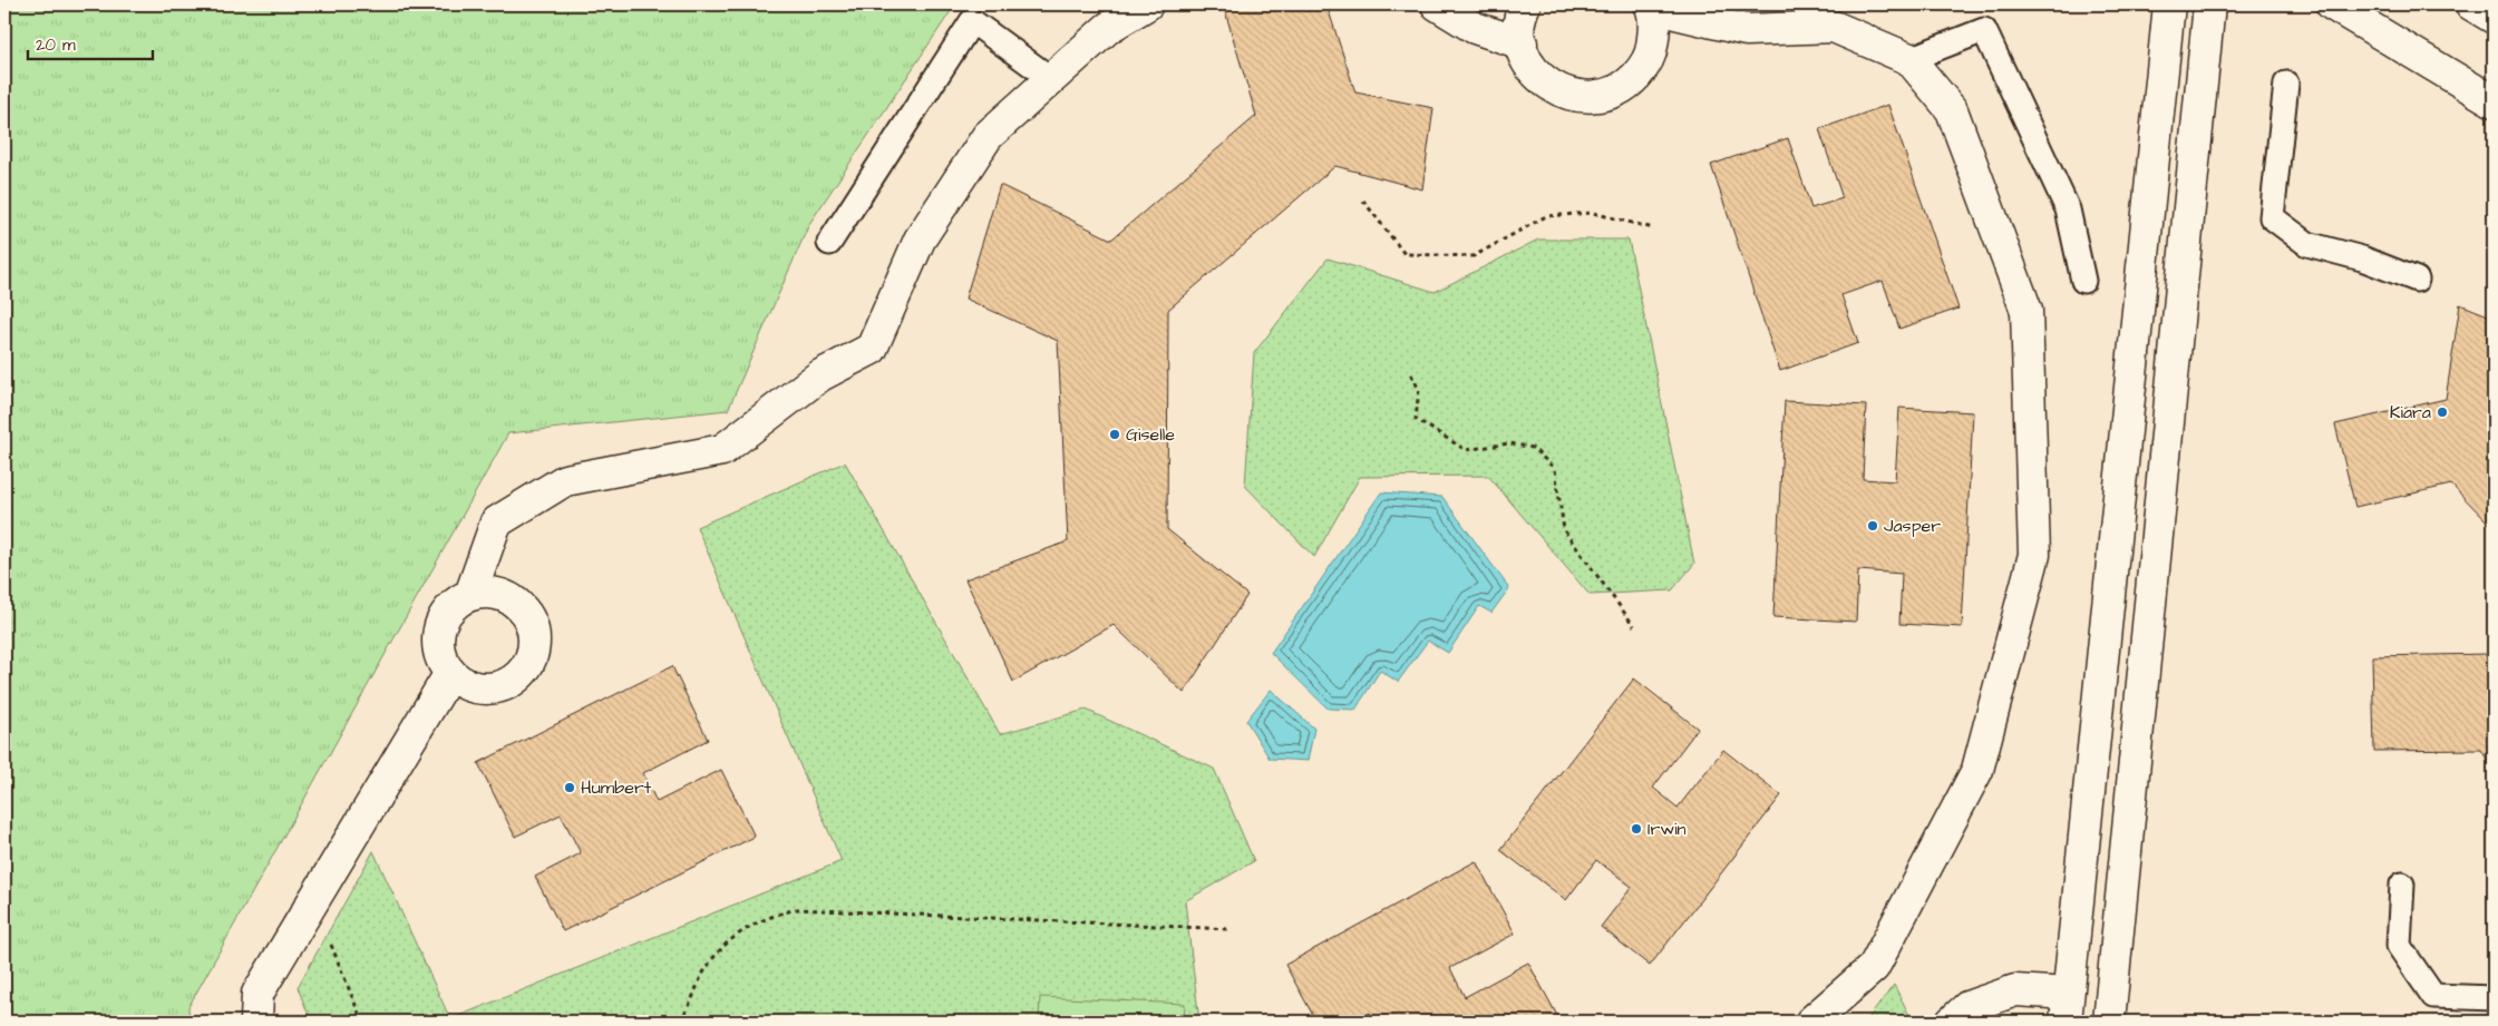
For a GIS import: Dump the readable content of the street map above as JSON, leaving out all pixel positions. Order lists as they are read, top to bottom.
{
  "places": [
    "Kiara",
    "Giselle",
    "Jasper",
    "Humbert",
    "Irwin"
  ],
  "scale_bar": "20 m"
}
